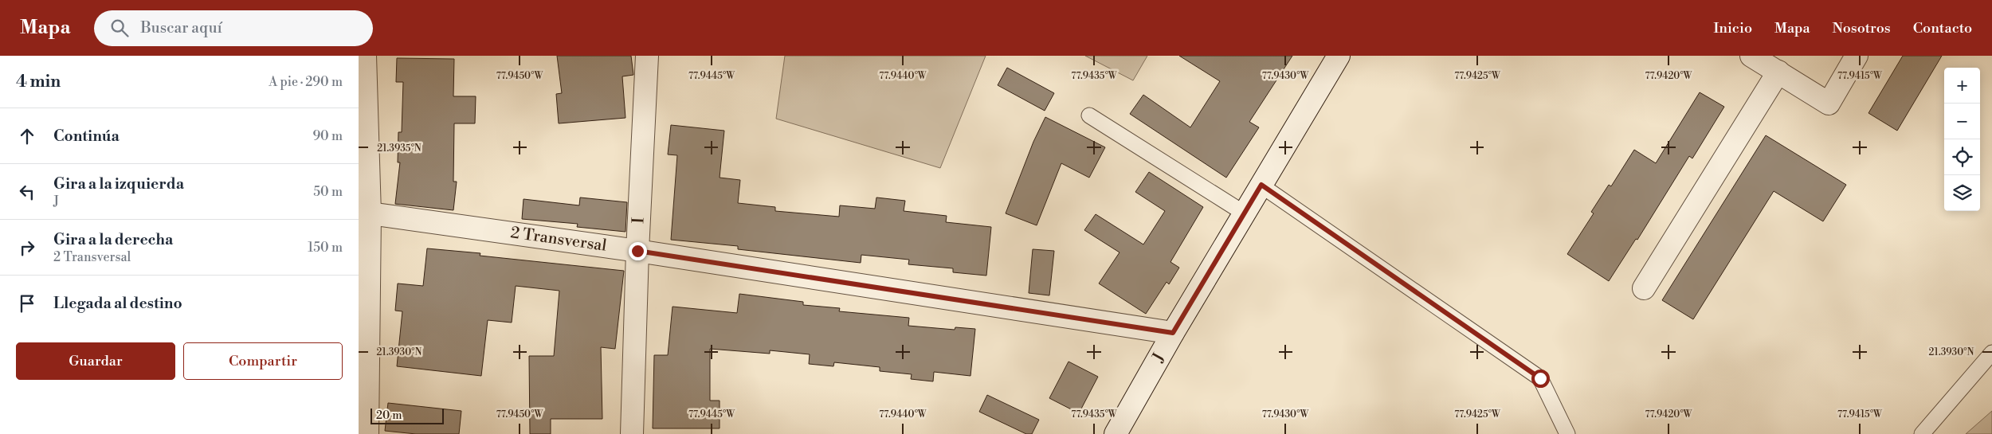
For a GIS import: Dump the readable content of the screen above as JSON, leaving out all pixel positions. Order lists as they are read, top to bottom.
{
  "streets": {
    "street": ["I", "2 Transversal", "J"]
  },
  "crossings": [
    ["I", "2 Transversal"],
    ["2 Transversal", "J"]
  ],
  "scale_bar": "20 m",
  "page": {
    "header": "Mapa",
    "search": "Buscar aquí",
    "nav": [
      "Inicio",
      "Mapa",
      "Nosotros",
      "Contacto"
    ],
    "heading": ["4 min", "A pie · 290 m"],
    "map_buttons": ["+", "−"],
    "list": [
      ["Continúa", "90 m"],
      ["Gira a la izquierda", "J", "50 m"],
      ["Gira a la derecha", "2 Transversal", "150 m"],
      "Llegada al destino"
    ],
    "buttons": ["Guardar", "Compartir"],
    "scale": "20 m"
  },
  "coordinates": [
    "77.9450°W",
    "77.9445°W",
    "77.9440°W",
    "77.9435°W",
    "77.9430°W",
    "77.9425°W",
    "77.9420°W",
    "77.9415°W",
    "21.3935°N",
    "21.3930°N"
  ]
}
